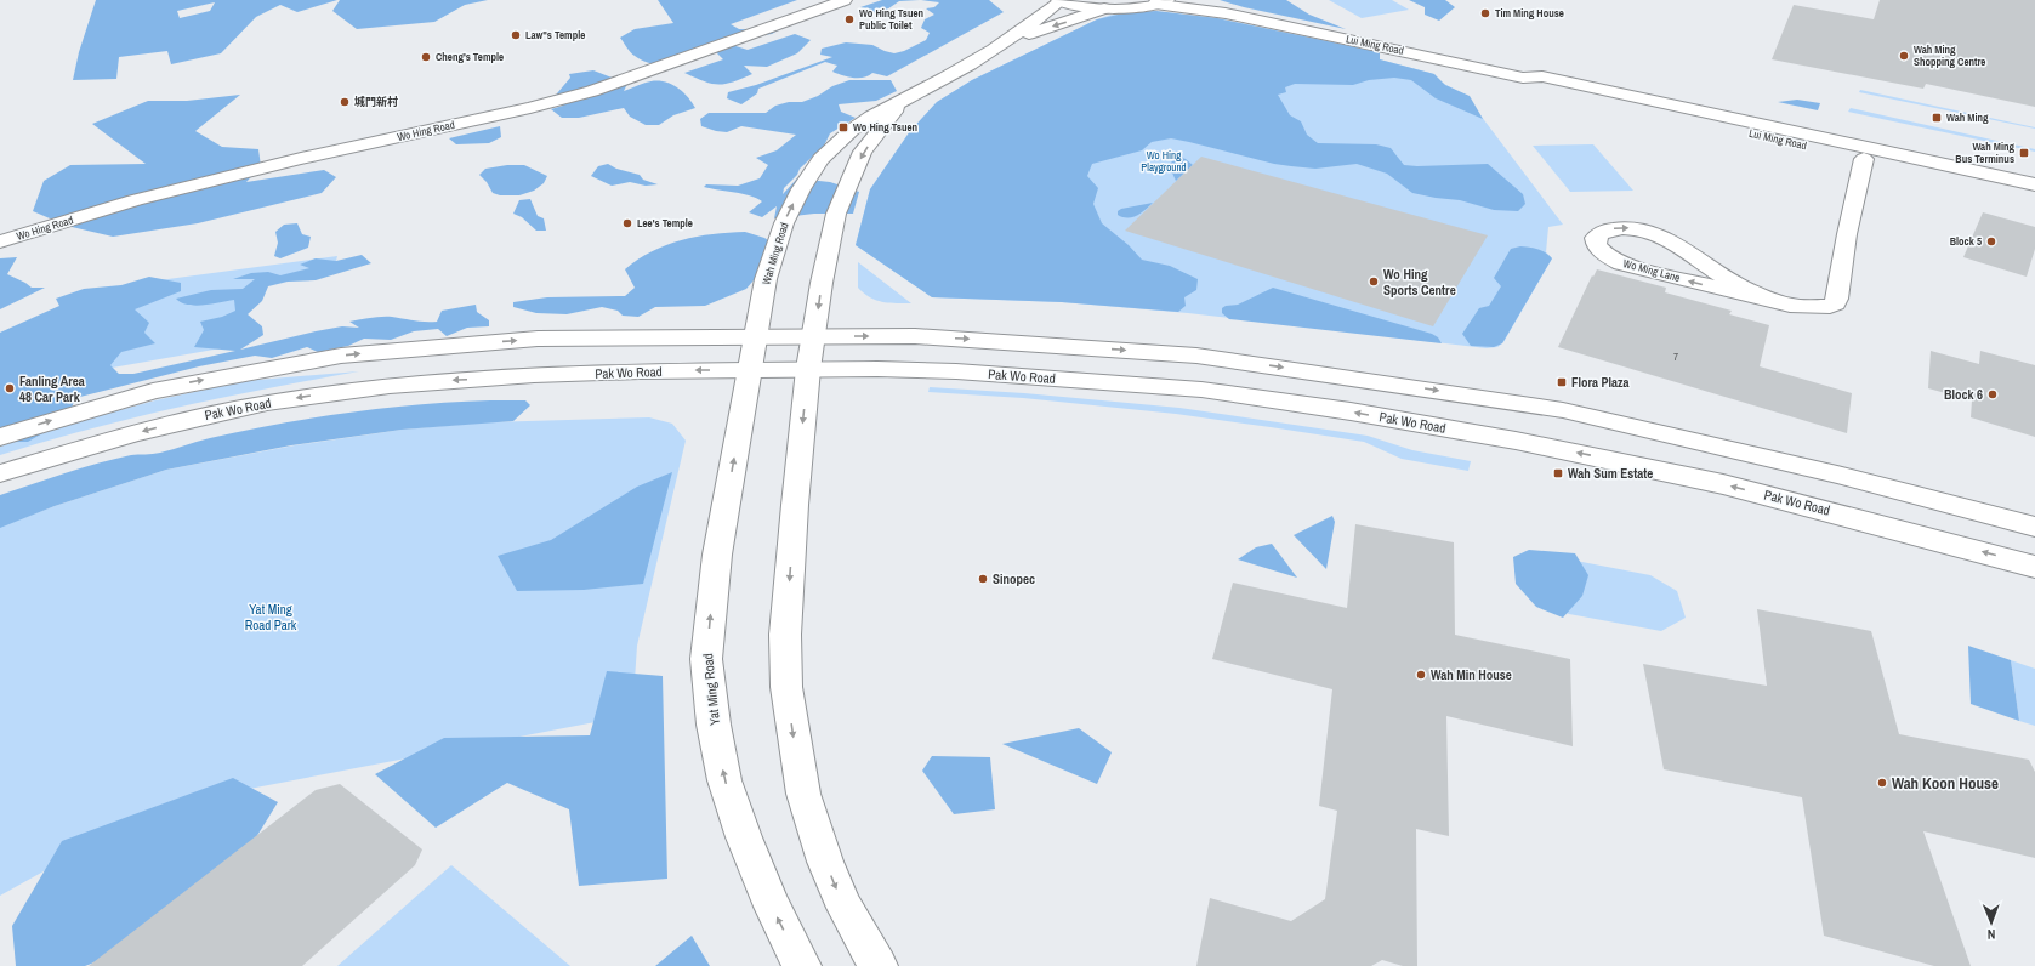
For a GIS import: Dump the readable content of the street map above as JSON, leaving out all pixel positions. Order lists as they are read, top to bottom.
{
  "streets": {
    "street": [
      "Lui Ming Road",
      "Wo Hing Road",
      "Wah Ming Road",
      "Wo Ming Lane",
      "Pak Wo Road",
      "Yat Ming Road"
    ]
  },
  "crossings": [
    ["Lui Ming Road", "Wah Ming Road"],
    ["Lui Ming Road", "Wo Ming Lane"],
    ["Wah Ming Road", "Pak Wo Road"],
    ["Wah Ming Road", "Yat Ming Road"],
    ["Pak Wo Road", "Yat Ming Road"]
  ],
  "parks": ["Wo Hing Playground", "Yat Ming Road Park"],
  "places": {
    "other": [
      "Tim Ming House",
      "Wo Hing Tsuen Public Toilet",
      "Law\"s Temple",
      "Wah Ming Shopping Centre",
      "Cheng's Temple",
      "城門新村",
      "Lee's Temple",
      "Block 5",
      "Wo Hing Sports Centre",
      "Fanling Area 48 Car Park",
      "Block 6",
      "Sinopec",
      "Wah Min House",
      "Wah Koon House"
    ],
    "transit": [
      "Wah Ming",
      "Wo Hing Tsuen",
      "Wah Ming Bus Terminus",
      "Flora Plaza",
      "Wah Sum Estate"
    ]
  },
  "house_numbers": ["7"],
  "north": "bottom"
}
